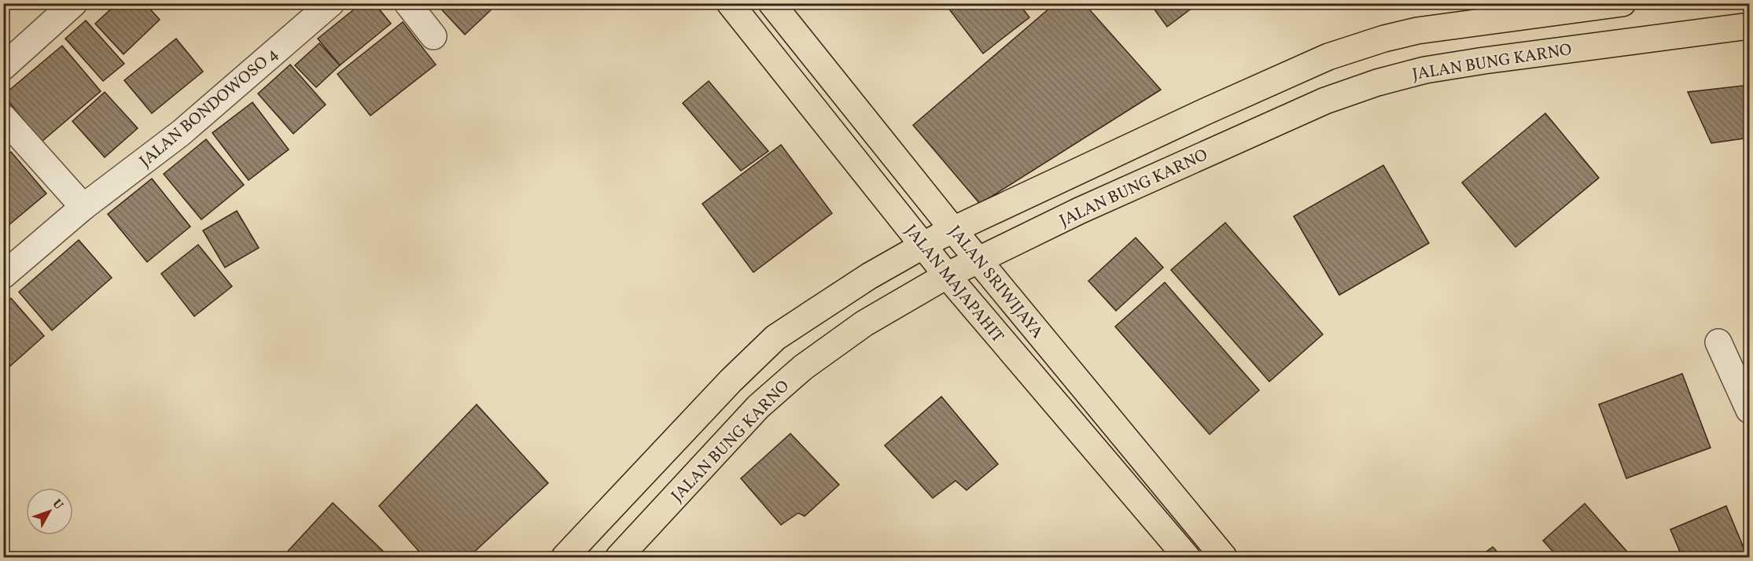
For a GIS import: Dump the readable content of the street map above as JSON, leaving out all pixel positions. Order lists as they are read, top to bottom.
{
  "streets": {
    "main road": ["JALAN BUNG KARNO", "JALAN SRIWIJAYA", "JALAN MAJAPAHIT"],
    "street": ["JALAN BONDOWOSO 4"]
  },
  "crossings": [
    ["JALAN BUNG KARNO", "JALAN SRIWIJAYA"],
    ["JALAN BUNG KARNO", "JALAN MAJAPAHIT"]
  ],
  "north": "top right"
}
